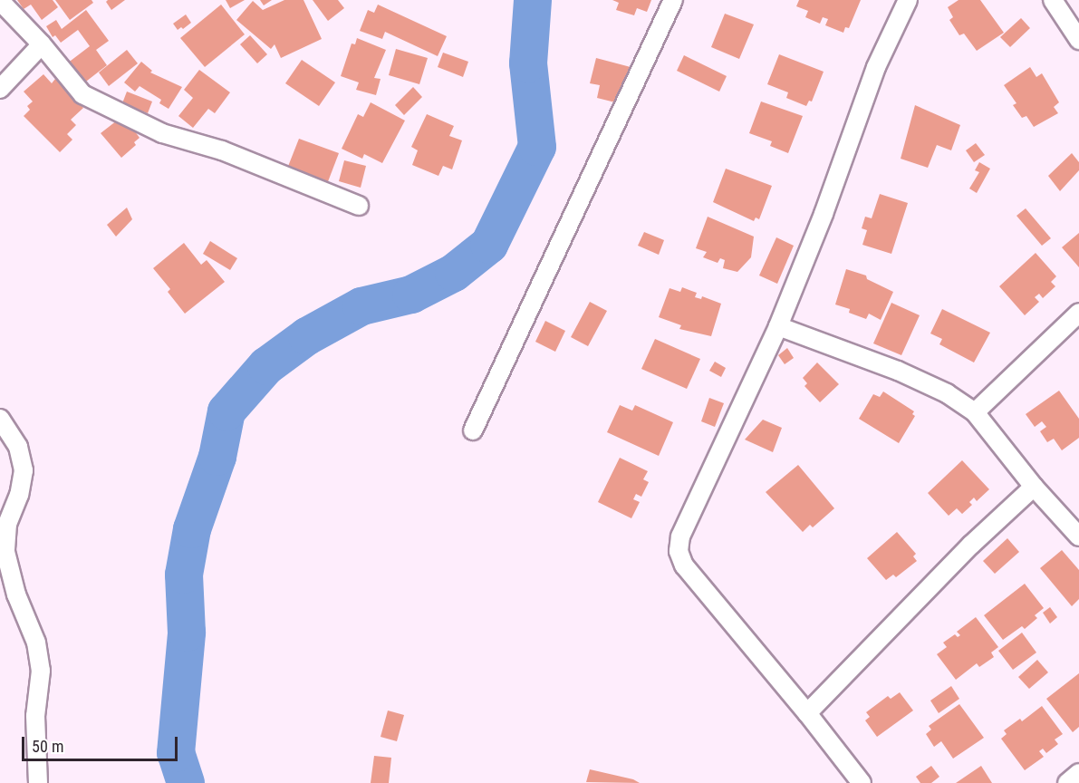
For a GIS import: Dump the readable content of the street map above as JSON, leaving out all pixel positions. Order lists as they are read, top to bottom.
{
  "scale_bar": "50 m"
}
